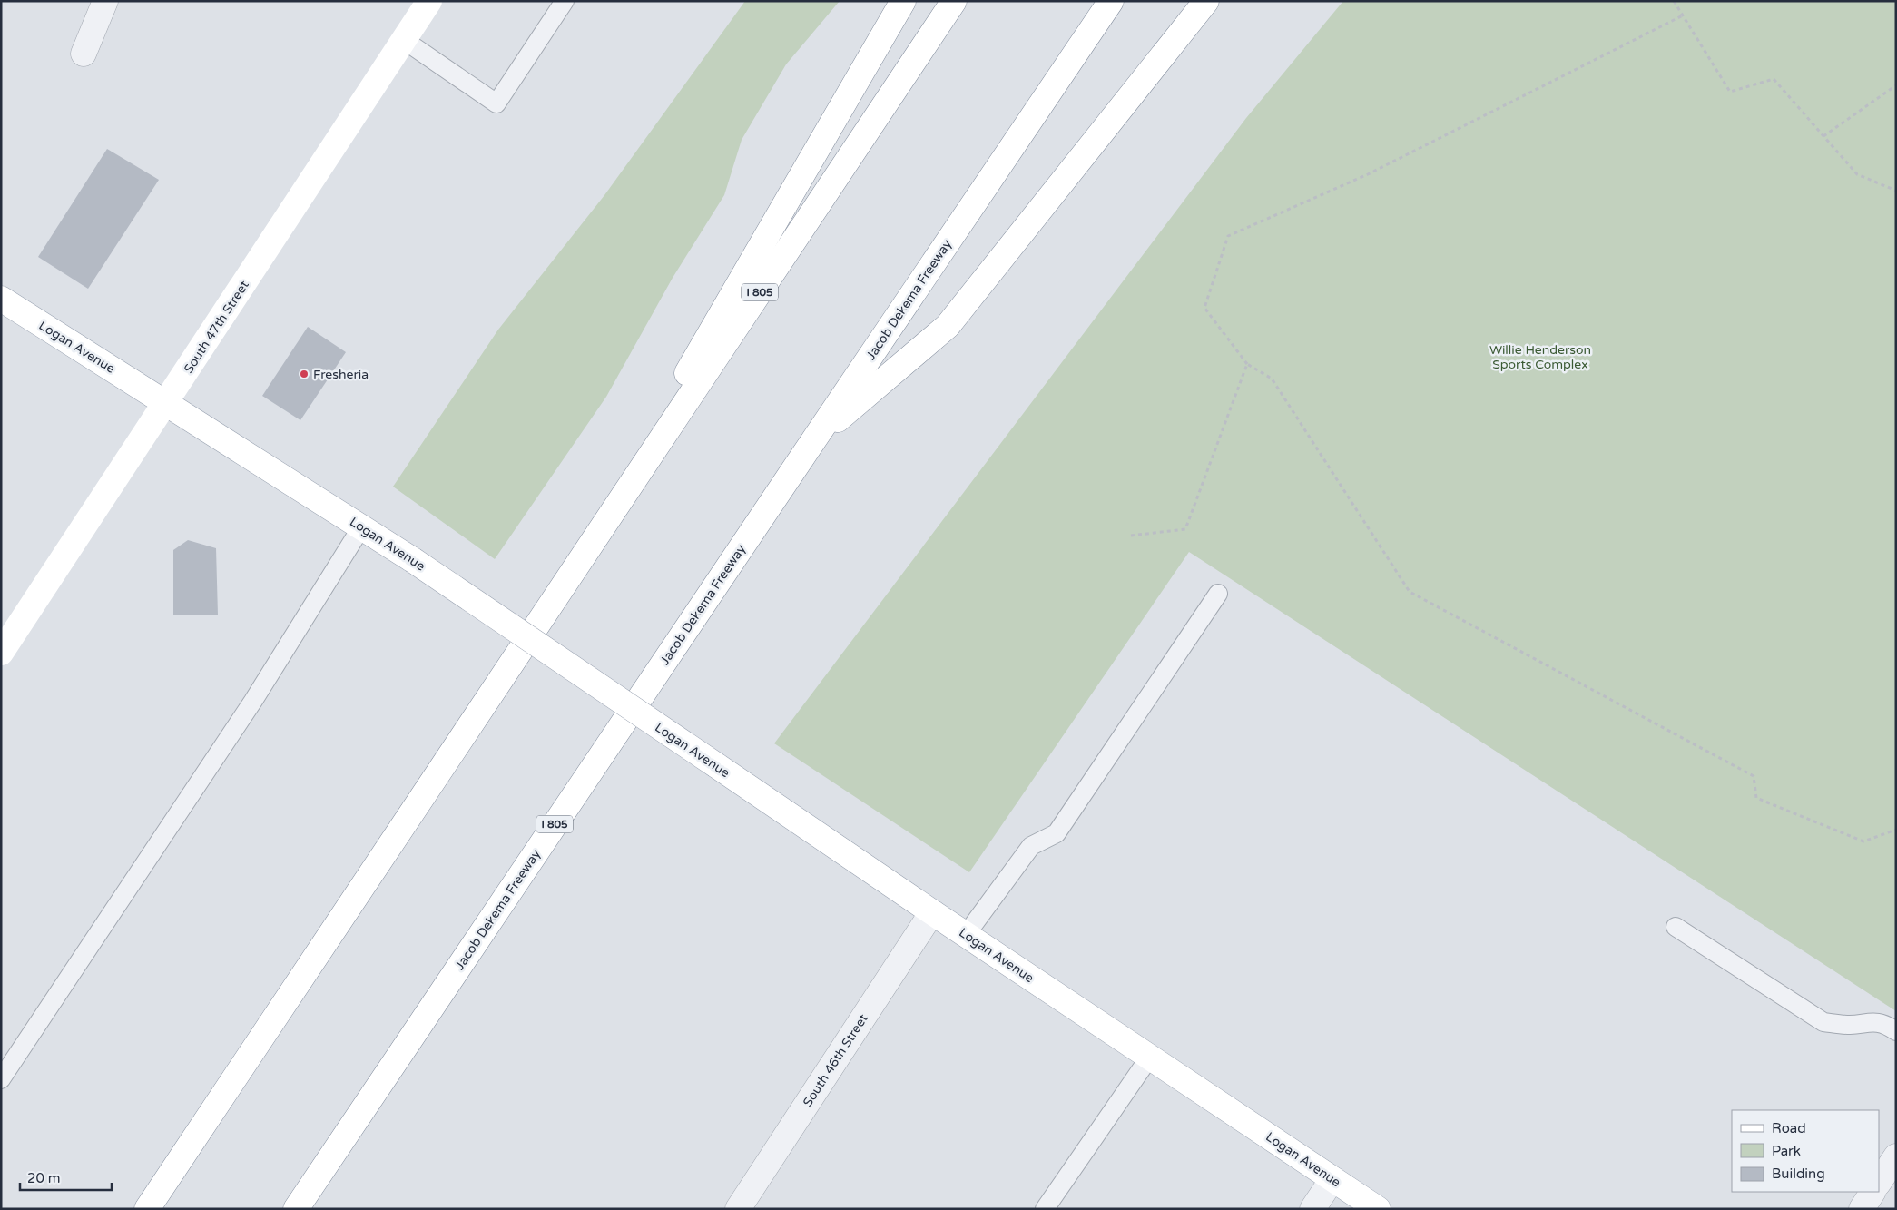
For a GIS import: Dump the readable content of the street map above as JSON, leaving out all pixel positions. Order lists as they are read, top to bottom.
{
  "streets": {
    "main road": [
      "I 805",
      "Jacob Dekema Freeway",
      "South 47th Street",
      "Logan Avenue"
    ],
    "street": ["South 46th Street"]
  },
  "crossings": [
    ["South 47th Street", "Logan Avenue"],
    ["Logan Avenue", "South 46th Street"]
  ],
  "parks": ["Willie Henderson Sports Complex"],
  "places": ["Fresheria"],
  "legend": ["Road", "Park", "Building"],
  "scale_bar": "20 m"
}
